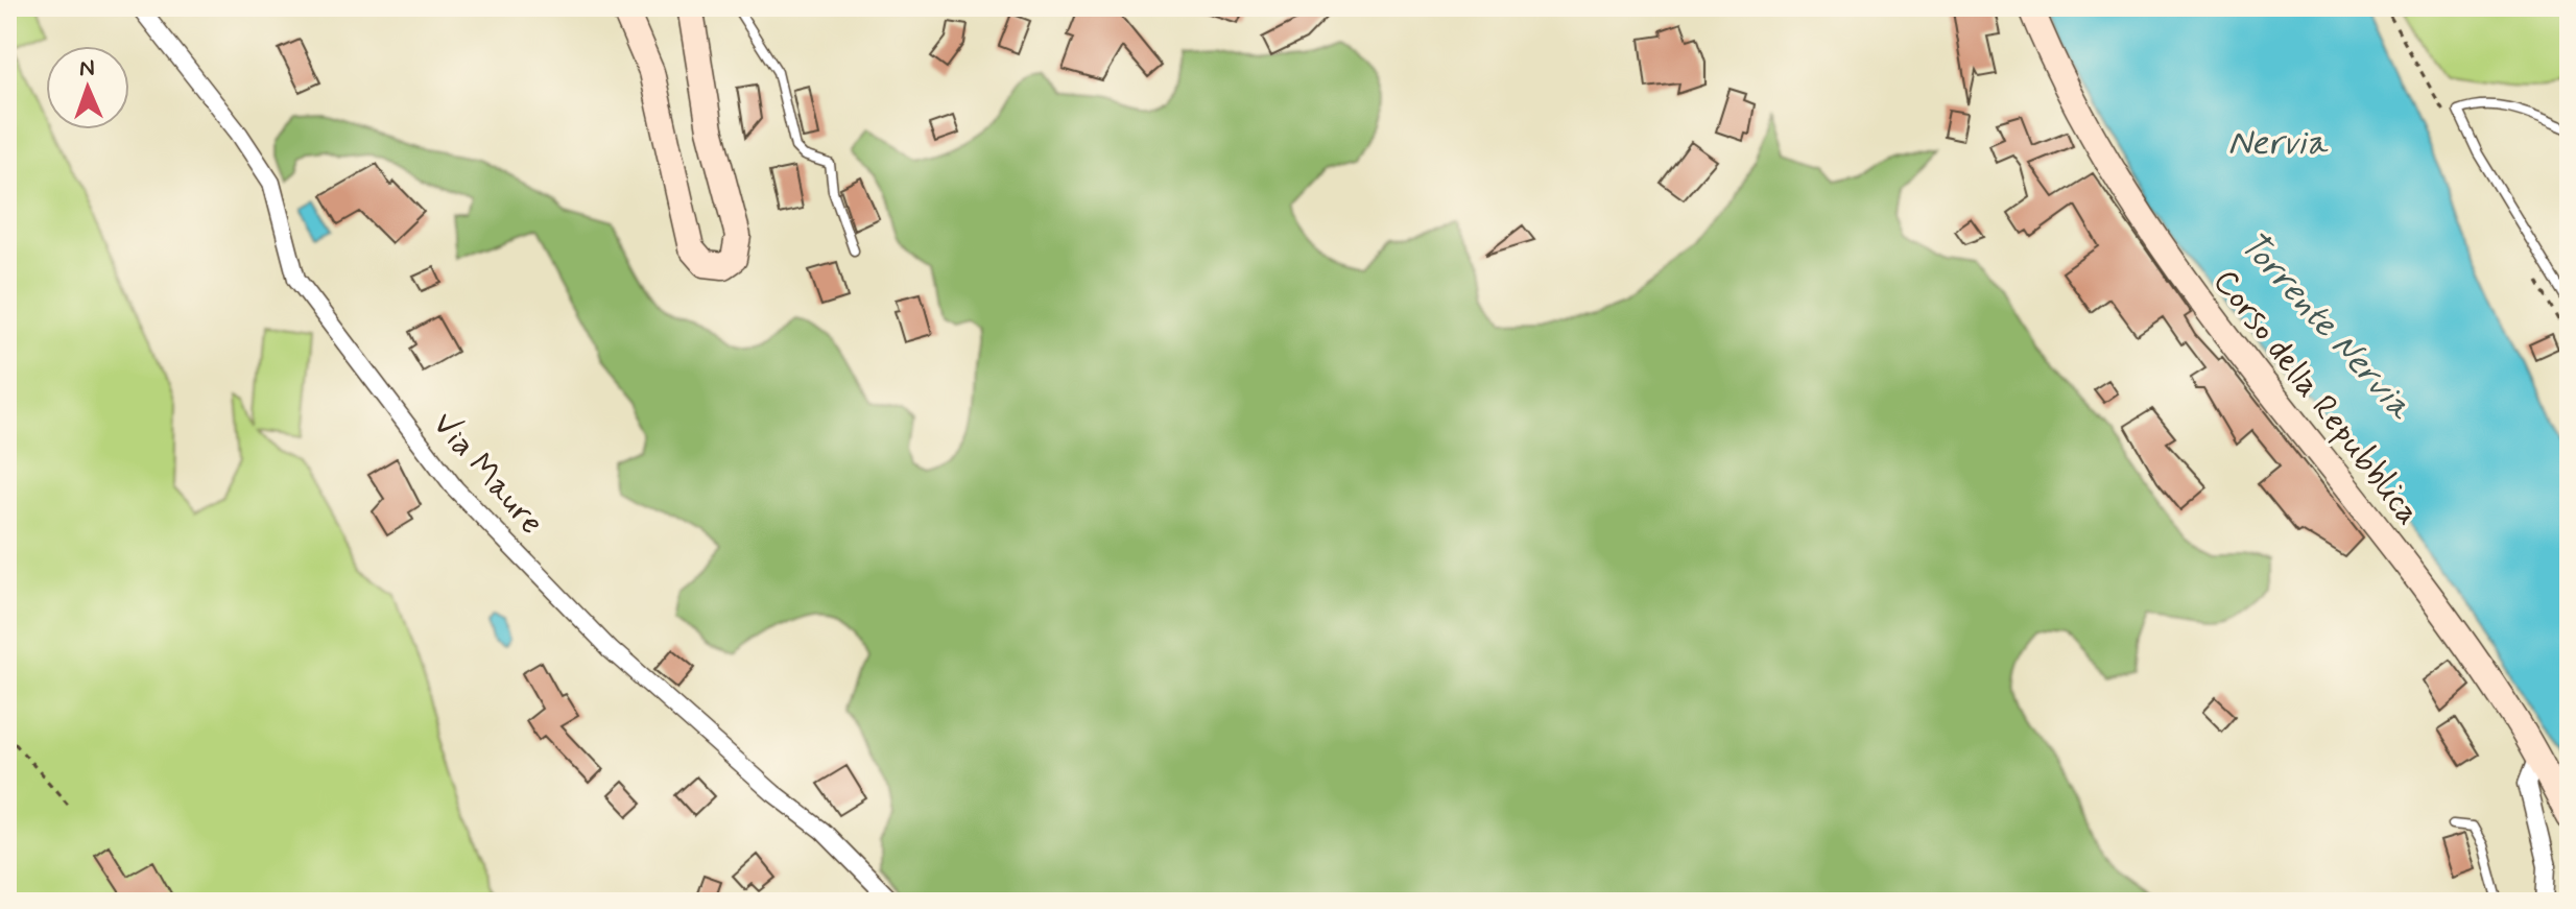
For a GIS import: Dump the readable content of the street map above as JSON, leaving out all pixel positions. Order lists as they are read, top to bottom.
{
  "streets": {
    "main road": ["Corso della Repubblica"],
    "street": ["Via Maure"]
  },
  "water": ["Nervia", "Torrente Nervia"],
  "north": "top"
}
